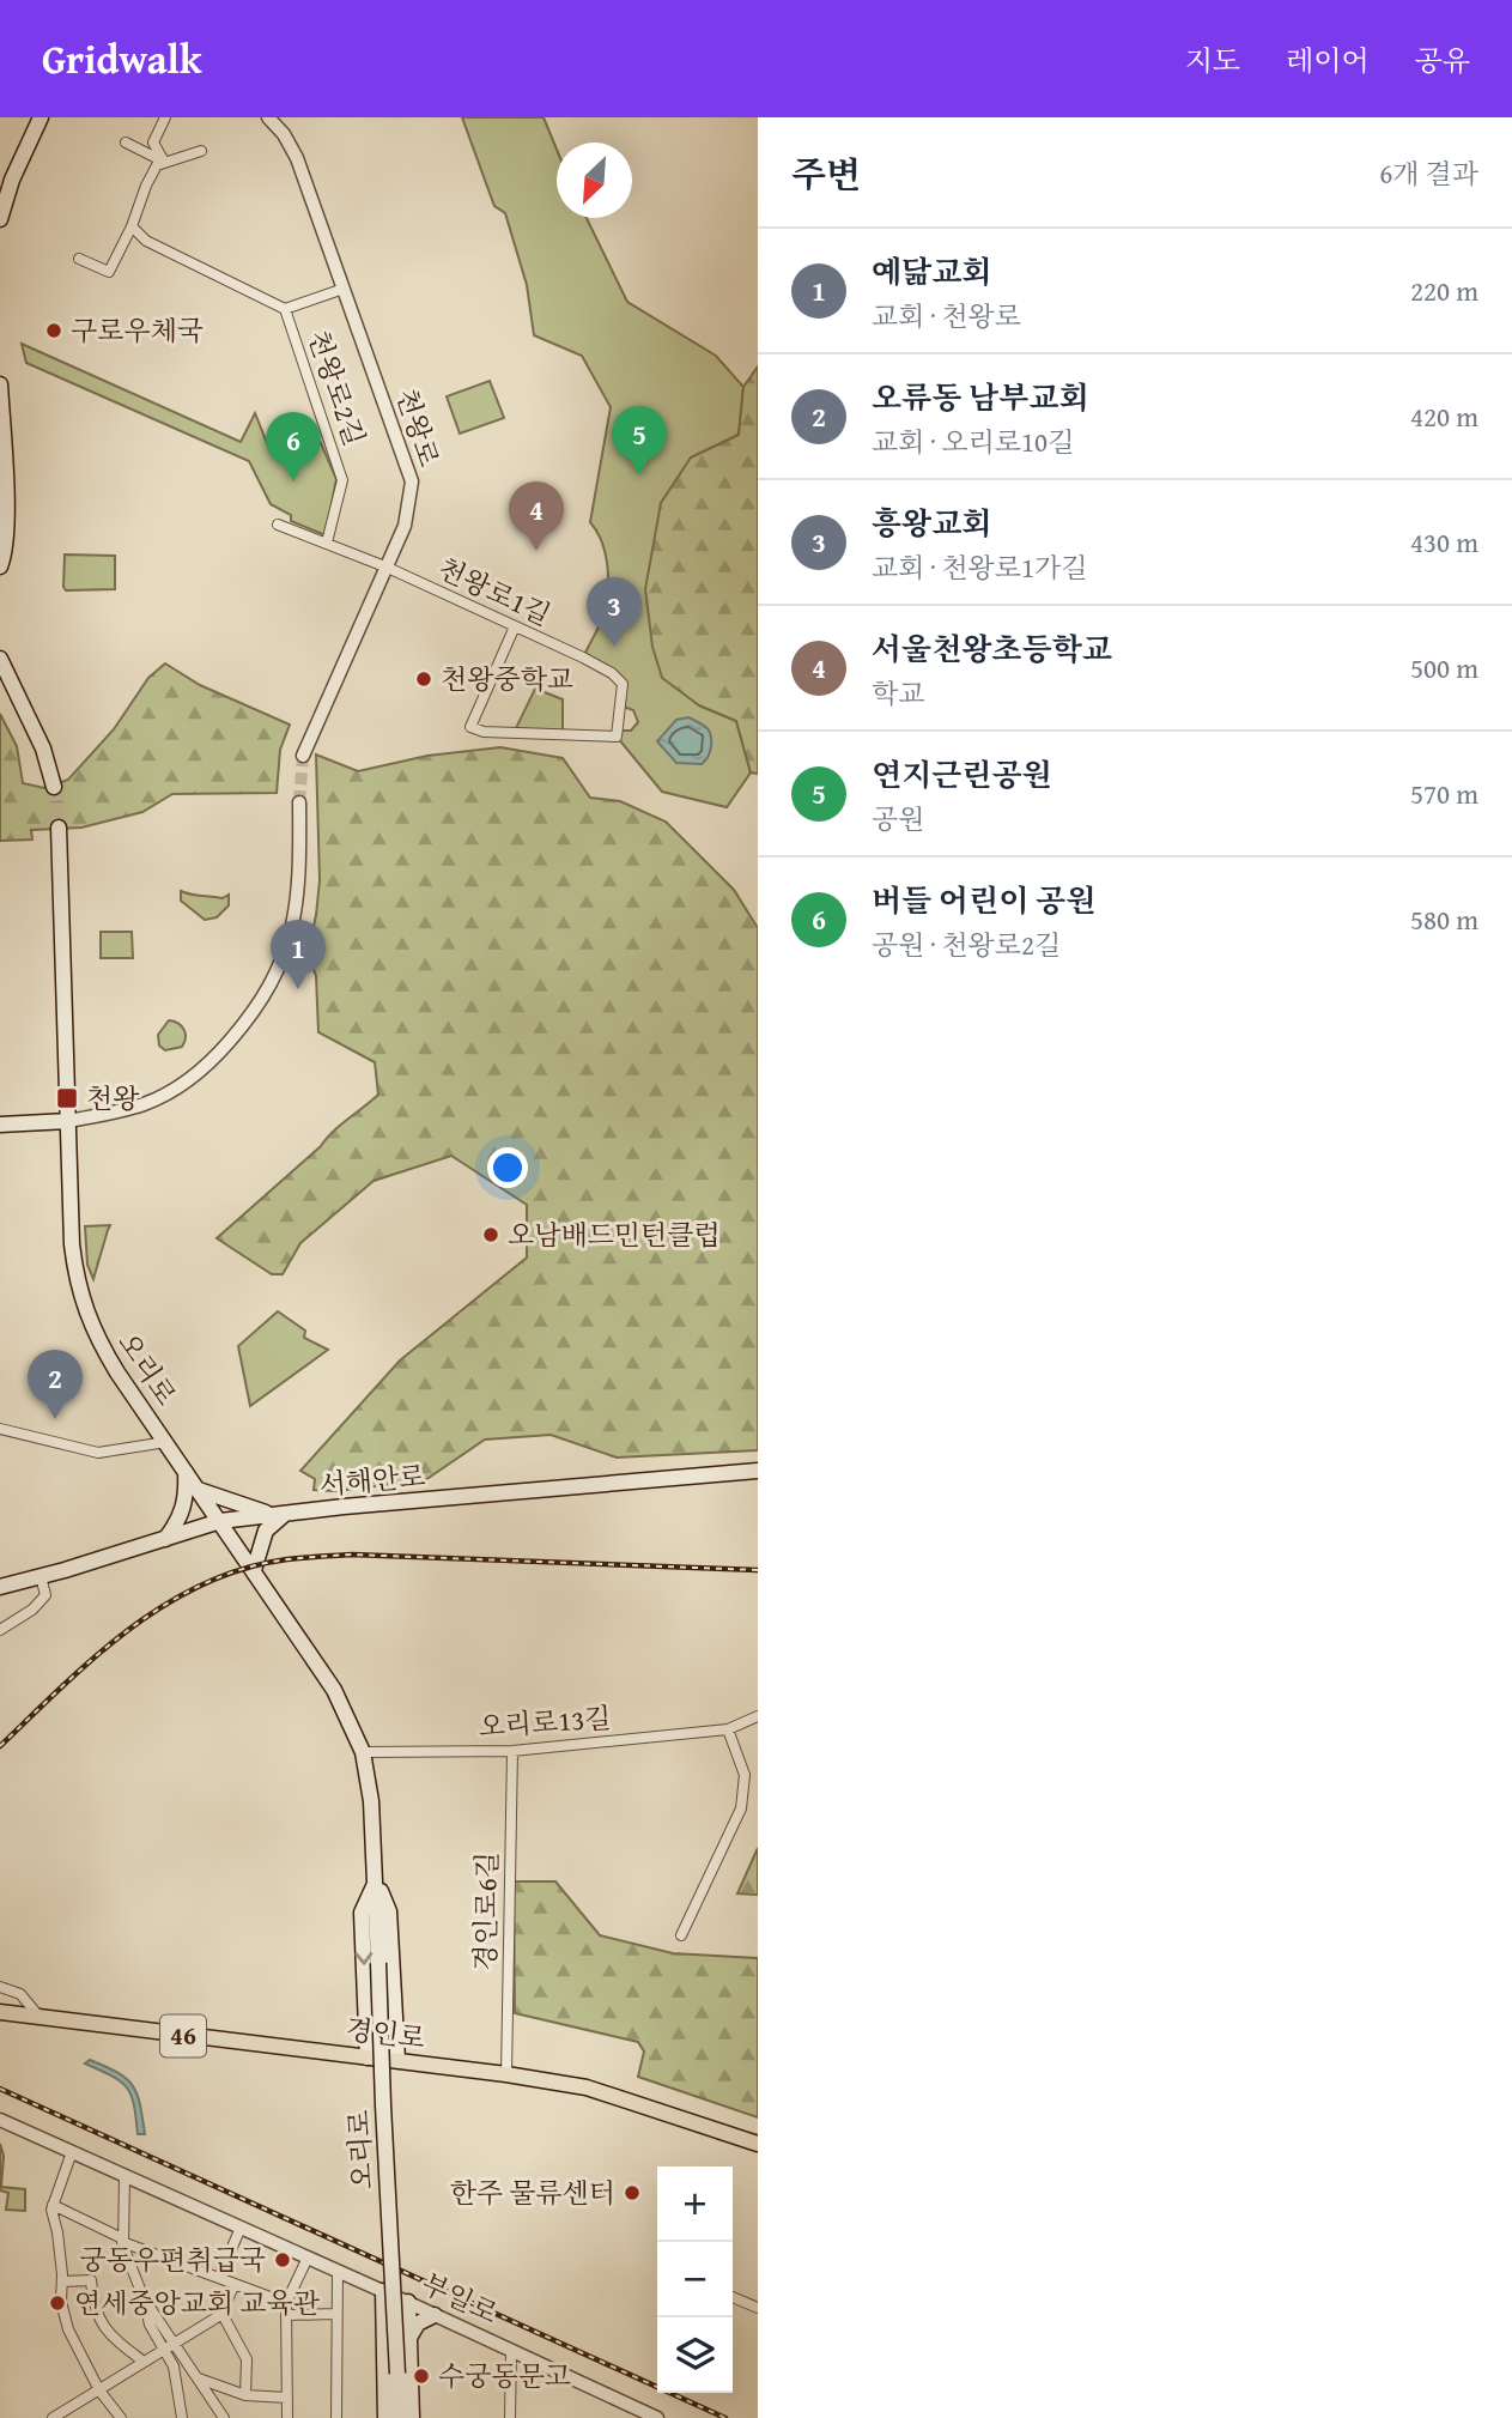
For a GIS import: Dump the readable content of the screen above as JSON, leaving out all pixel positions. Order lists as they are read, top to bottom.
{
  "streets": {
    "main road": [
      "오리로",
      "서해안로",
      "경인로",
      "46"
    ],
    "street": [
      "천왕로2길",
      "천왕로",
      "천왕로1길",
      "오리로13길",
      "경인로6길",
      "부일로"
    ]
  },
  "crossings": [
    ["천왕로2길", "천왕로"],
    ["천왕로", "천왕로1길"],
    ["오리로", "서해안로"],
    ["오리로", "오리로13길"],
    ["오리로", "경인로"],
    ["오리로13길", "경인로6길"],
    ["경인로6길", "경인로"]
  ],
  "places": {
    "other": [
      "구로우체국",
      "천왕중학교",
      "오남배드민턴클럽",
      "한주 물류센터",
      "궁동우편취급국",
      "연세중앙교회 교육관",
      "수궁동문고"
    ],
    "transit": ["천왕"]
  },
  "north": "bottom left",
  "page": {
    "header": "Gridwalk",
    "nav": ["지도", "레이어", "공유"],
    "heading": ["주변", "6개 결과"],
    "list": [
      {
        "mark": "1",
        "name": "예닮교회",
        "note": "교회 · 천왕로",
        "value": "220 m"
      },
      {
        "mark": "2",
        "name": "오류동 남부교회",
        "note": "교회 · 오리로10길",
        "value": "420 m"
      },
      {
        "mark": "3",
        "name": "흥왕교회",
        "note": "교회 · 천왕로1가길",
        "value": "430 m"
      },
      {
        "mark": "4",
        "name": "서울천왕초등학교",
        "note": "학교",
        "value": "500 m"
      },
      {
        "mark": "5",
        "name": "연지근린공원",
        "note": "공원",
        "value": "570 m"
      },
      {
        "mark": "6",
        "name": "버들 어린이 공원",
        "note": "공원 · 천왕로2길",
        "value": "580 m"
      }
    ],
    "pins": [
      "5",
      "6",
      "4",
      "3",
      "1",
      "2"
    ],
    "map_buttons": ["+", "−"]
  }
}
